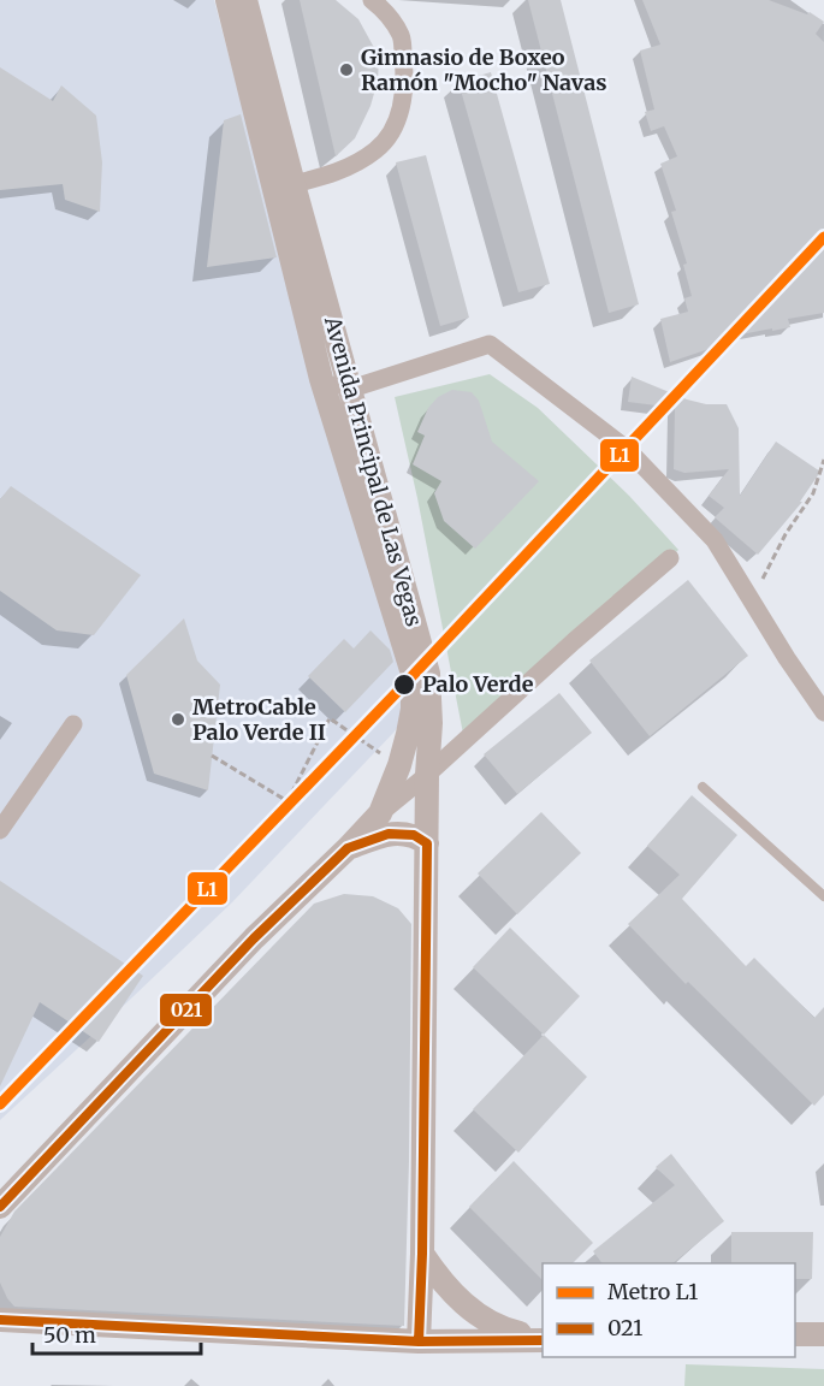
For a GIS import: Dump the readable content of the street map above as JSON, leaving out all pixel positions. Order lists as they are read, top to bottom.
{
  "streets": {
    "street": ["Avenida Principal de Las Vegas"]
  },
  "places": ["Gimnasio de Boxeo Ramón \"Mocho\" Navas", "Palo Verde", "MetroCable Palo Verde II"],
  "lines": ["metro line L1", "transit line 021"],
  "legend": ["Metro L1", "021"],
  "scale_bar": "50 m"
}
